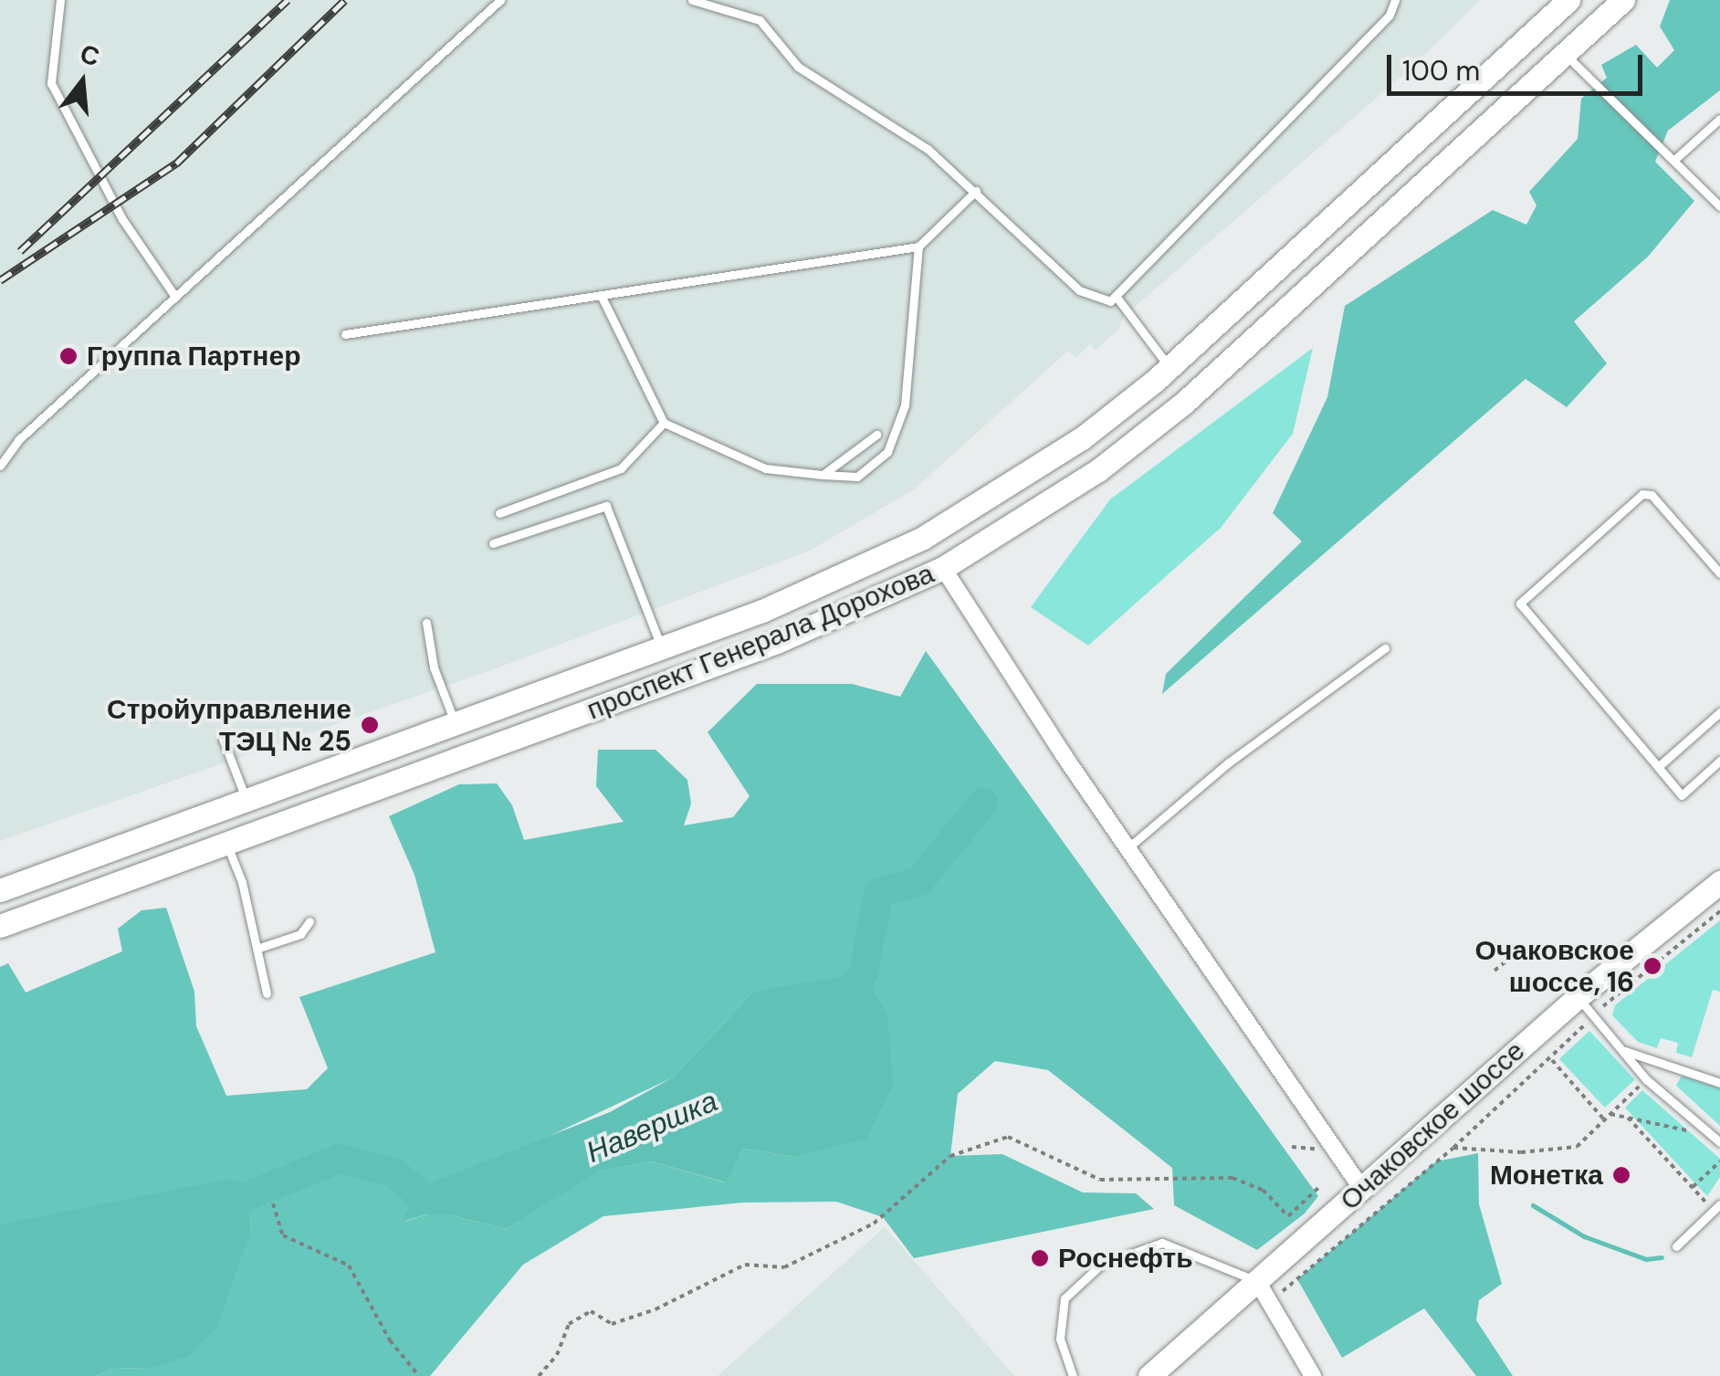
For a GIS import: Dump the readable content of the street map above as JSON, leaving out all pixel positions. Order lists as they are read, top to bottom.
{
  "streets": {
    "main road": ["проспект Генерала Дорохова", "Очаковское шоссе"]
  },
  "water": ["Навершка"],
  "places": [
    "Группа Партнер",
    "Стройуправление ТЭЦ № 25",
    "Очаковское шоссе, 16",
    "Монетка",
    "Роснефть"
  ],
  "scale_bar": "100 m",
  "north": "top"
}
